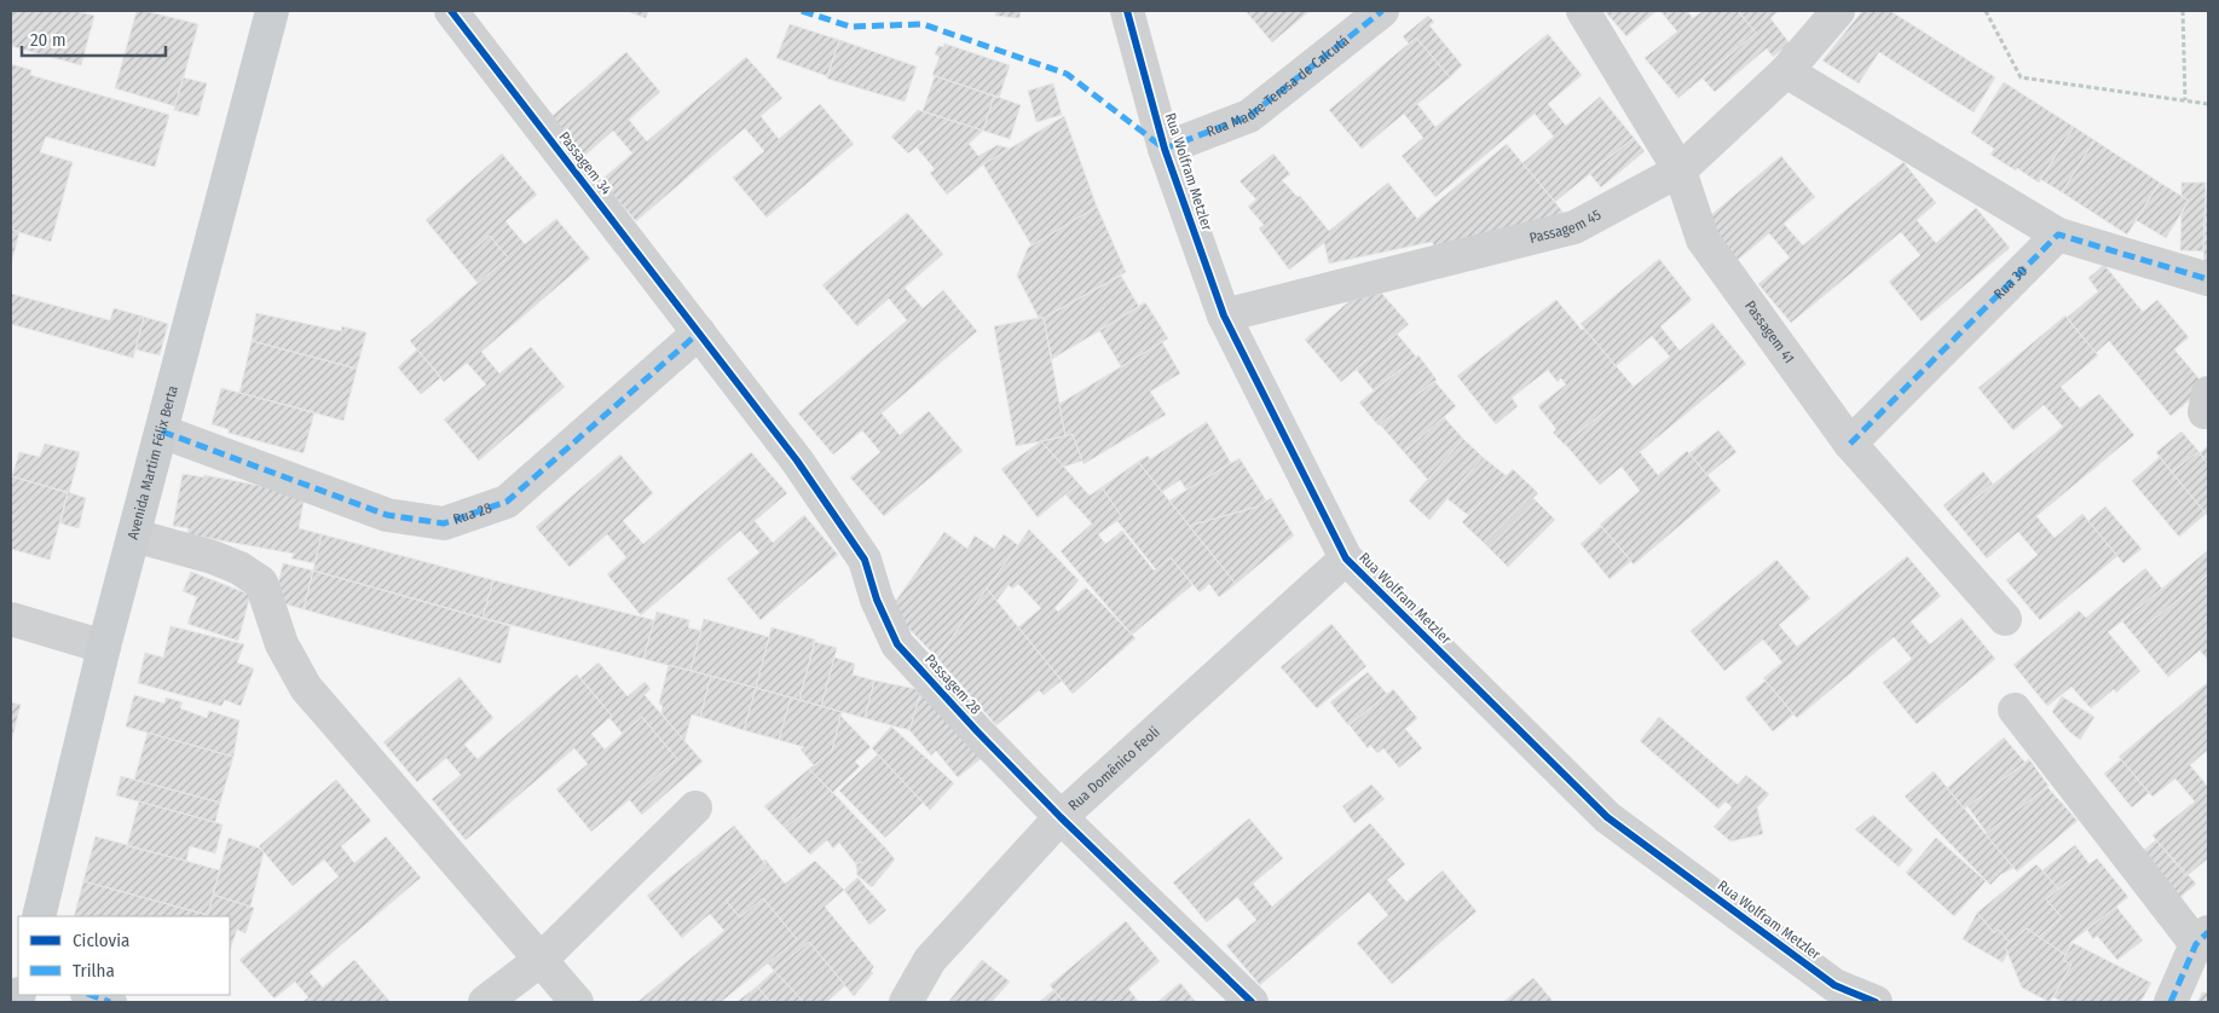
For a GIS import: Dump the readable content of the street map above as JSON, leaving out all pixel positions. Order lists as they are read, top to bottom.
{
  "streets": {
    "main road": ["Avenida Martim Félix Berta"],
    "street": [
      "Rua Madre Teresa de Calcutá",
      "Passagem 34",
      "Rua Wolfram Metzler",
      "Passagem 45",
      "Rua 30",
      "Passagem 41",
      "Rua 28",
      "Passagem 28",
      "Rua Domênico Feoli"
    ]
  },
  "crossings": [
    ["Rua Madre Teresa de Calcutá", "Rua Wolfram Metzler"],
    ["Passagem 34", "Rua 28"],
    ["Passagem 34", "Passagem 28"],
    ["Rua Wolfram Metzler", "Passagem 45"],
    ["Rua Wolfram Metzler", "Rua Domênico Feoli"],
    ["Passagem 45", "Passagem 41"],
    ["Rua 30", "Passagem 41"],
    ["Avenida Martim Félix Berta", "Rua 28"],
    ["Rua 28", "Passagem 28"],
    ["Passagem 28", "Rua Domênico Feoli"]
  ],
  "legend": ["Ciclovia", "Trilha"],
  "scale_bar": "20 m"
}
